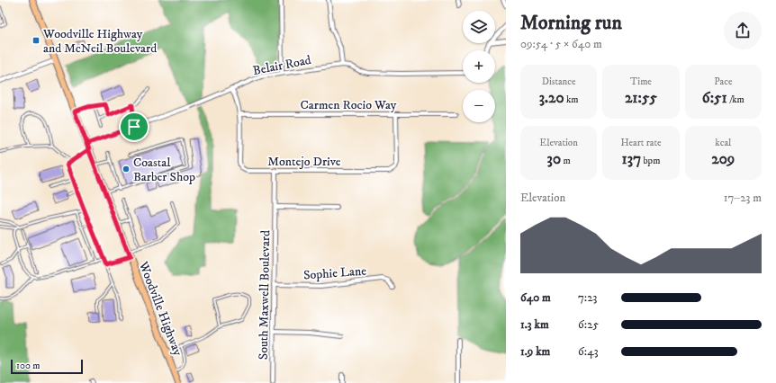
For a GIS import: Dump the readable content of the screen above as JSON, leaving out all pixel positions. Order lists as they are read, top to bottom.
{
  "streets": {
    "main road": ["Woodville Highway"],
    "street": [
      "Belair Road",
      "Carmen Rocio Way",
      "Montejo Drive",
      "Sophie Lane",
      "South Maxwell Boulevard"
    ]
  },
  "crossings": [
    ["Belair Road", "Montejo Drive"],
    ["Belair Road", "Woodville Highway"],
    ["Carmen Rocio Way", "Montejo Drive"],
    ["Montejo Drive", "South Maxwell Boulevard"],
    ["Sophie Lane", "South Maxwell Boulevard"]
  ],
  "places": {
    "transit": ["Woodville Highway and McNeil Boulevard"],
    "other": ["Coastal Barber Shop"]
  },
  "scale_bar": "100 m",
  "page": {
    "heading": ["Morning run", "09:54 · 5 × 640 m"],
    "map_buttons": ["+", "−"],
    "stats": [
      ["Distance", "3.20 km"],
      ["Time", "21:55"],
      ["Pace", "6:51 /km"],
      ["Elevation", "30 m"],
      ["Heart rate", "137 bpm"],
      ["kcal", "209"]
    ],
    "chart": ["Elevation", "17–23 m"],
    "list": [
      {
        "name": "640 m",
        "note": "7:23"
      },
      {
        "name": "1.3 km",
        "note": "6:25"
      },
      {
        "name": "1.9 km",
        "note": "6:43"
      }
    ],
    "scale": "100 m"
  }
}
